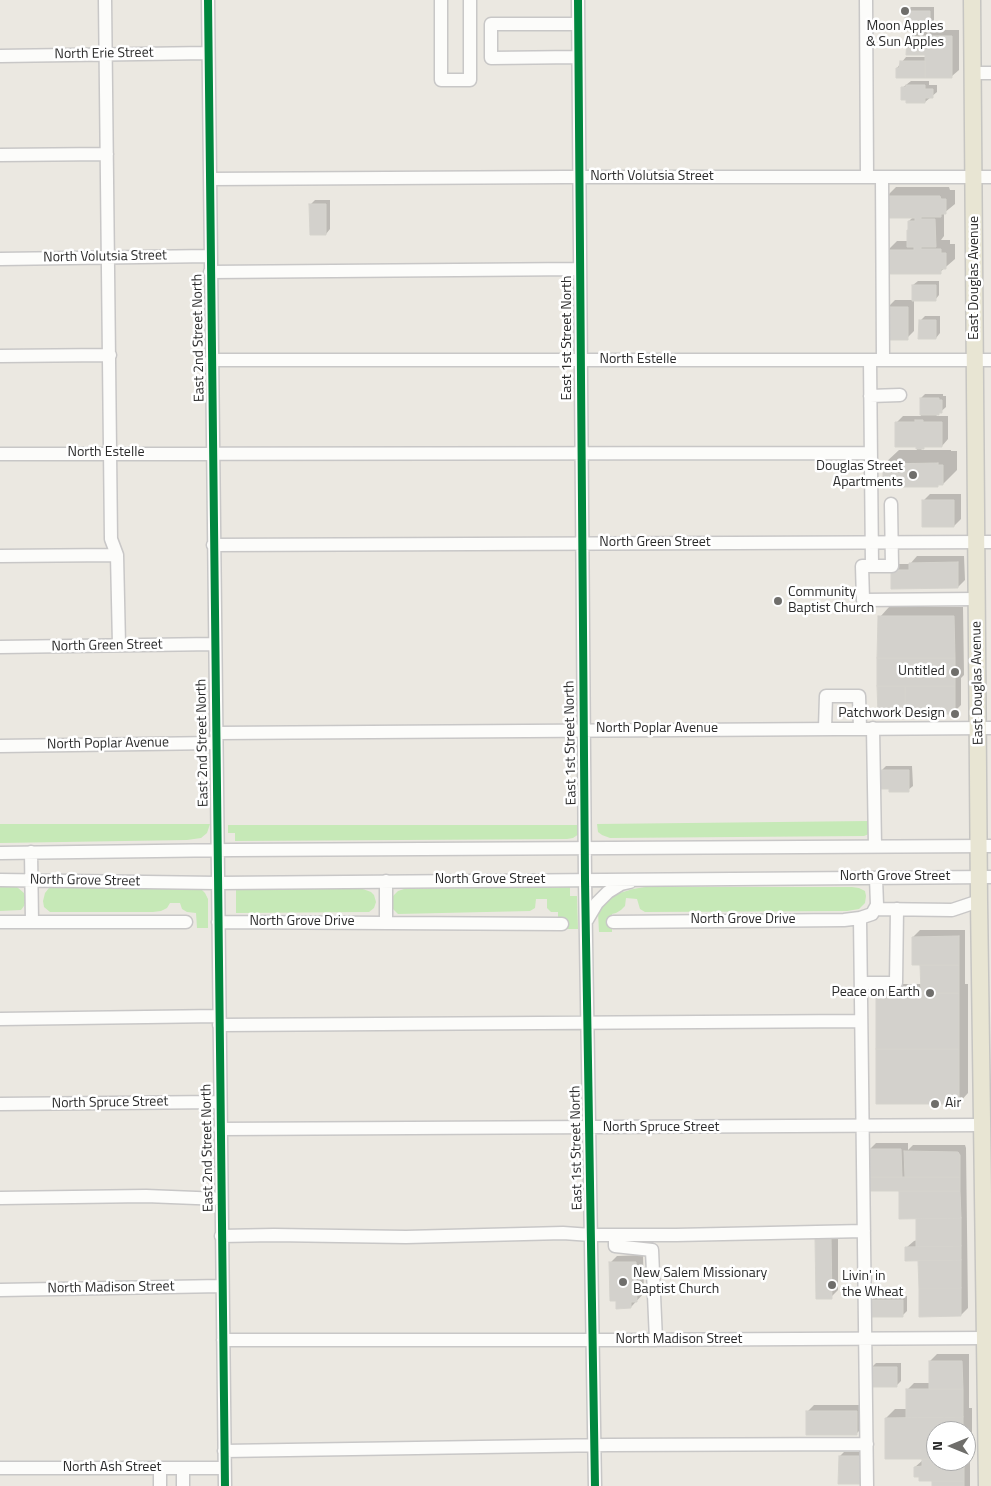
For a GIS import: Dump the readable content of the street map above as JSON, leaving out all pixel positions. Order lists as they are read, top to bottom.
{
  "streets": {
    "main road": ["East Douglas Avenue"],
    "street": [
      "North Erie Street",
      "North Volutsia Street",
      "East 2nd Street North",
      "East 1st Street North",
      "North Estelle",
      "North Green Street",
      "North Poplar Avenue",
      "North Grove Street",
      "North Grove Drive",
      "North Spruce Street",
      "North Madison Street",
      "North Ash Street"
    ]
  },
  "crossings": [
    ["North Erie Street", "East 2nd Street North"],
    ["North Volutsia Street", "East Douglas Avenue"],
    ["North Volutsia Street", "East 2nd Street North"],
    ["North Volutsia Street", "East 1st Street North"],
    ["East Douglas Avenue", "North Estelle"],
    ["East Douglas Avenue", "North Green Street"],
    ["East Douglas Avenue", "North Poplar Avenue"],
    ["East Douglas Avenue", "North Grove Street"],
    ["East Douglas Avenue", "North Grove Drive"],
    ["East Douglas Avenue", "North Spruce Street"],
    ["East Douglas Avenue", "North Madison Street"],
    ["East 2nd Street North", "North Estelle"],
    ["East 2nd Street North", "North Green Street"],
    ["East 2nd Street North", "North Poplar Avenue"],
    ["East 2nd Street North", "North Grove Street"],
    ["East 2nd Street North", "North Grove Drive"],
    ["East 2nd Street North", "North Spruce Street"],
    ["East 2nd Street North", "North Madison Street"],
    ["East 2nd Street North", "North Ash Street"],
    ["East 1st Street North", "North Estelle"],
    ["East 1st Street North", "North Green Street"],
    ["East 1st Street North", "North Poplar Avenue"],
    ["East 1st Street North", "North Grove Street"],
    ["East 1st Street North", "North Spruce Street"],
    ["East 1st Street North", "North Madison Street"]
  ],
  "places": [
    "Moon Apples & Sun Apples",
    "Douglas Street Apartments",
    "Community Baptist Church",
    "Untitled",
    "Patchwork Design",
    "Peace on Earth",
    "Air",
    "New Salem Missionary Baptist Church",
    "Livin' in the Wheat"
  ],
  "north": "left"
}
